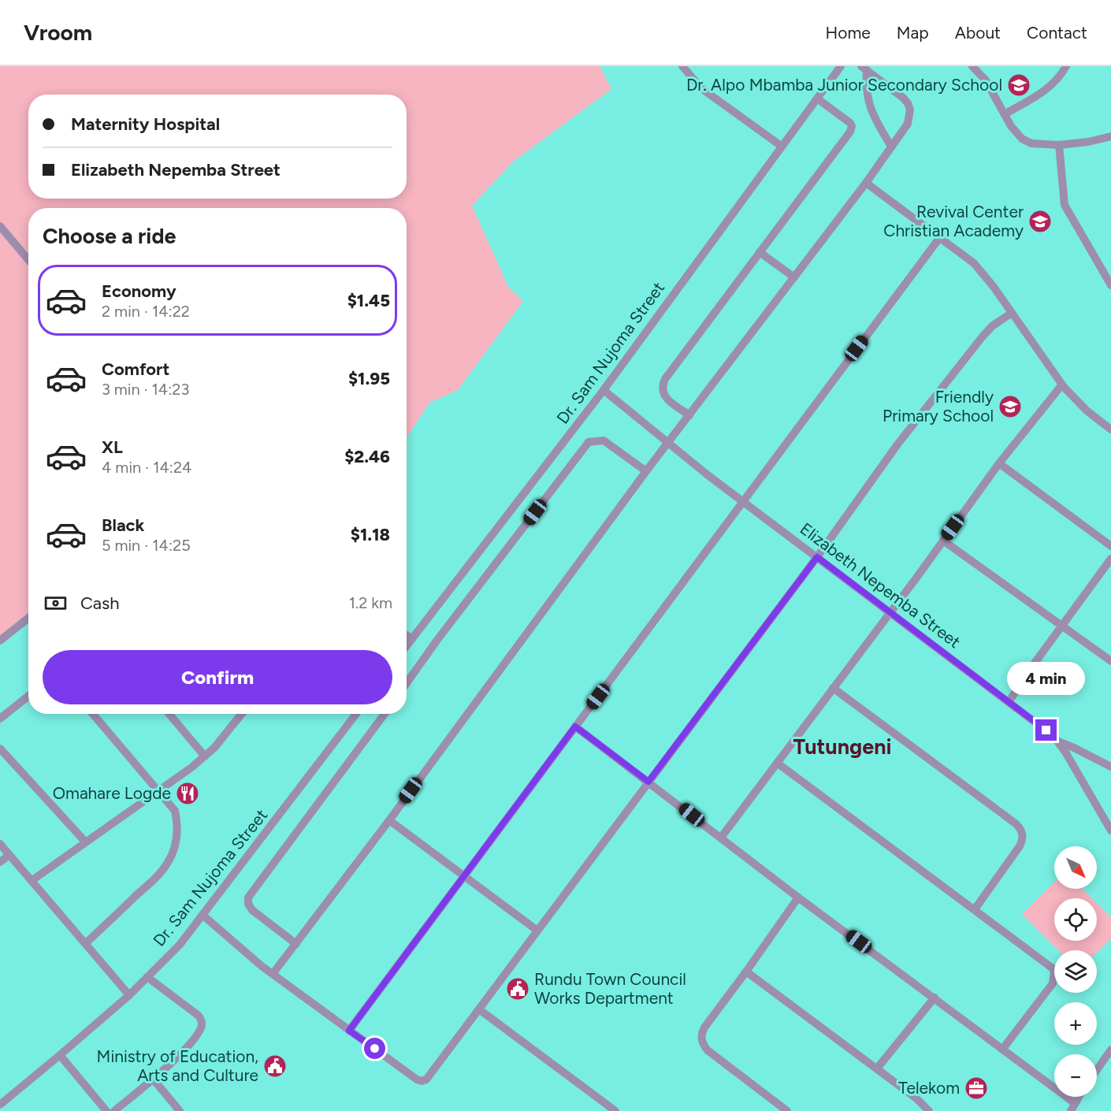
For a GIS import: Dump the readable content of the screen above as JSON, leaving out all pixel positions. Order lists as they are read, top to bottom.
{
  "streets": {
    "street": ["Dr. Sam Nujoma Street", "Elizabeth Nepemba Street"]
  },
  "crossings": [
    ["Dr. Sam Nujoma Street", "Elizabeth Nepemba Street"]
  ],
  "districts": ["Tutungeni"],
  "places": {
    "school or university": ["Dr. Alpo Mbamba Junior Secondary School", "Revival Center Christian Academy", "Friendly Primary School"],
    "restaurant": ["Omahare Logde"],
    "public building": ["Rundu Town Council Works Department", "Ministry of Education, Arts and Culture"],
    "office": ["Telekom"]
  },
  "north": "bottom right",
  "page": {
    "header": "Vroom",
    "nav": [
      "Home",
      "Map",
      "About",
      "Contact"
    ],
    "banner": ["Maternity Hospital", "Elizabeth Nepemba Street"],
    "heading": "Choose a ride",
    "list": [
      {
        "name": "Economy",
        "note": "2 min · 14:22",
        "value": "$1.45"
      },
      {
        "name": "Comfort",
        "note": "3 min · 14:23",
        "value": "$1.95"
      },
      {
        "name": "XL",
        "note": "4 min · 14:24",
        "value": "$2.46"
      },
      {
        "name": "Black",
        "note": "5 min · 14:25",
        "value": "$1.18"
      }
    ],
    "pay": ["Cash", "1.2 km"],
    "buttons": "Confirm",
    "bubble": "4 min",
    "map_buttons": ["+", "−"]
  }
}
